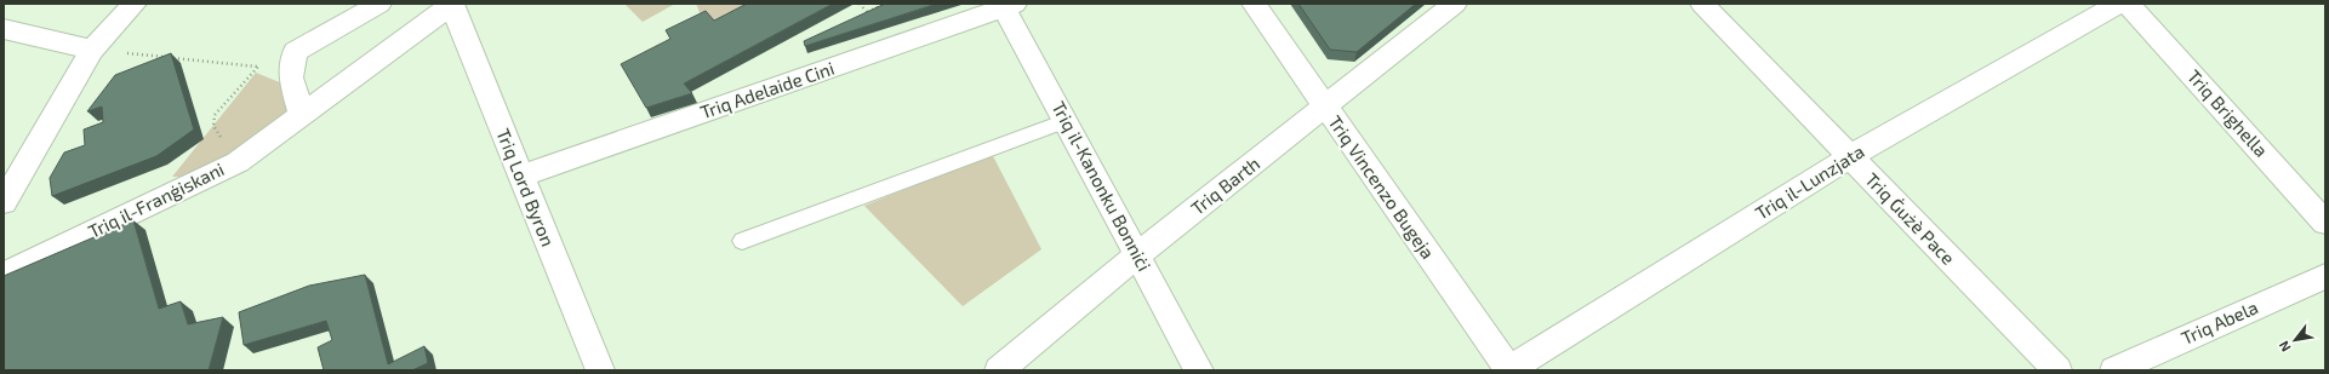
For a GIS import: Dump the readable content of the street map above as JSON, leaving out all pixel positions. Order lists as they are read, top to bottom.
{
  "streets": {
    "street": [
      "Triq Adelaide Cini",
      "Triq Brighella",
      "Triq il-Lunzjata",
      "Triq il-Kanonku Bonniċi",
      "Triq Barth",
      "Triq Lord Byron",
      "Triq Vincenzo Bugeja",
      "Triq il-Franġiskani",
      "Triq Ġużè Pace",
      "Triq Abela"
    ]
  },
  "crossings": [
    ["Triq Adelaide Cini", "Triq il-Kanonku Bonniċi"],
    ["Triq Adelaide Cini", "Triq Lord Byron"],
    ["Triq il-Lunzjata", "Triq Vincenzo Bugeja"],
    ["Triq il-Lunzjata", "Triq Ġużè Pace"],
    ["Triq il-Kanonku Bonniċi", "Triq Barth"],
    ["Triq Barth", "Triq Vincenzo Bugeja"],
    ["Triq Lord Byron", "Triq il-Franġiskani"]
  ],
  "north": "bottom left"
}
